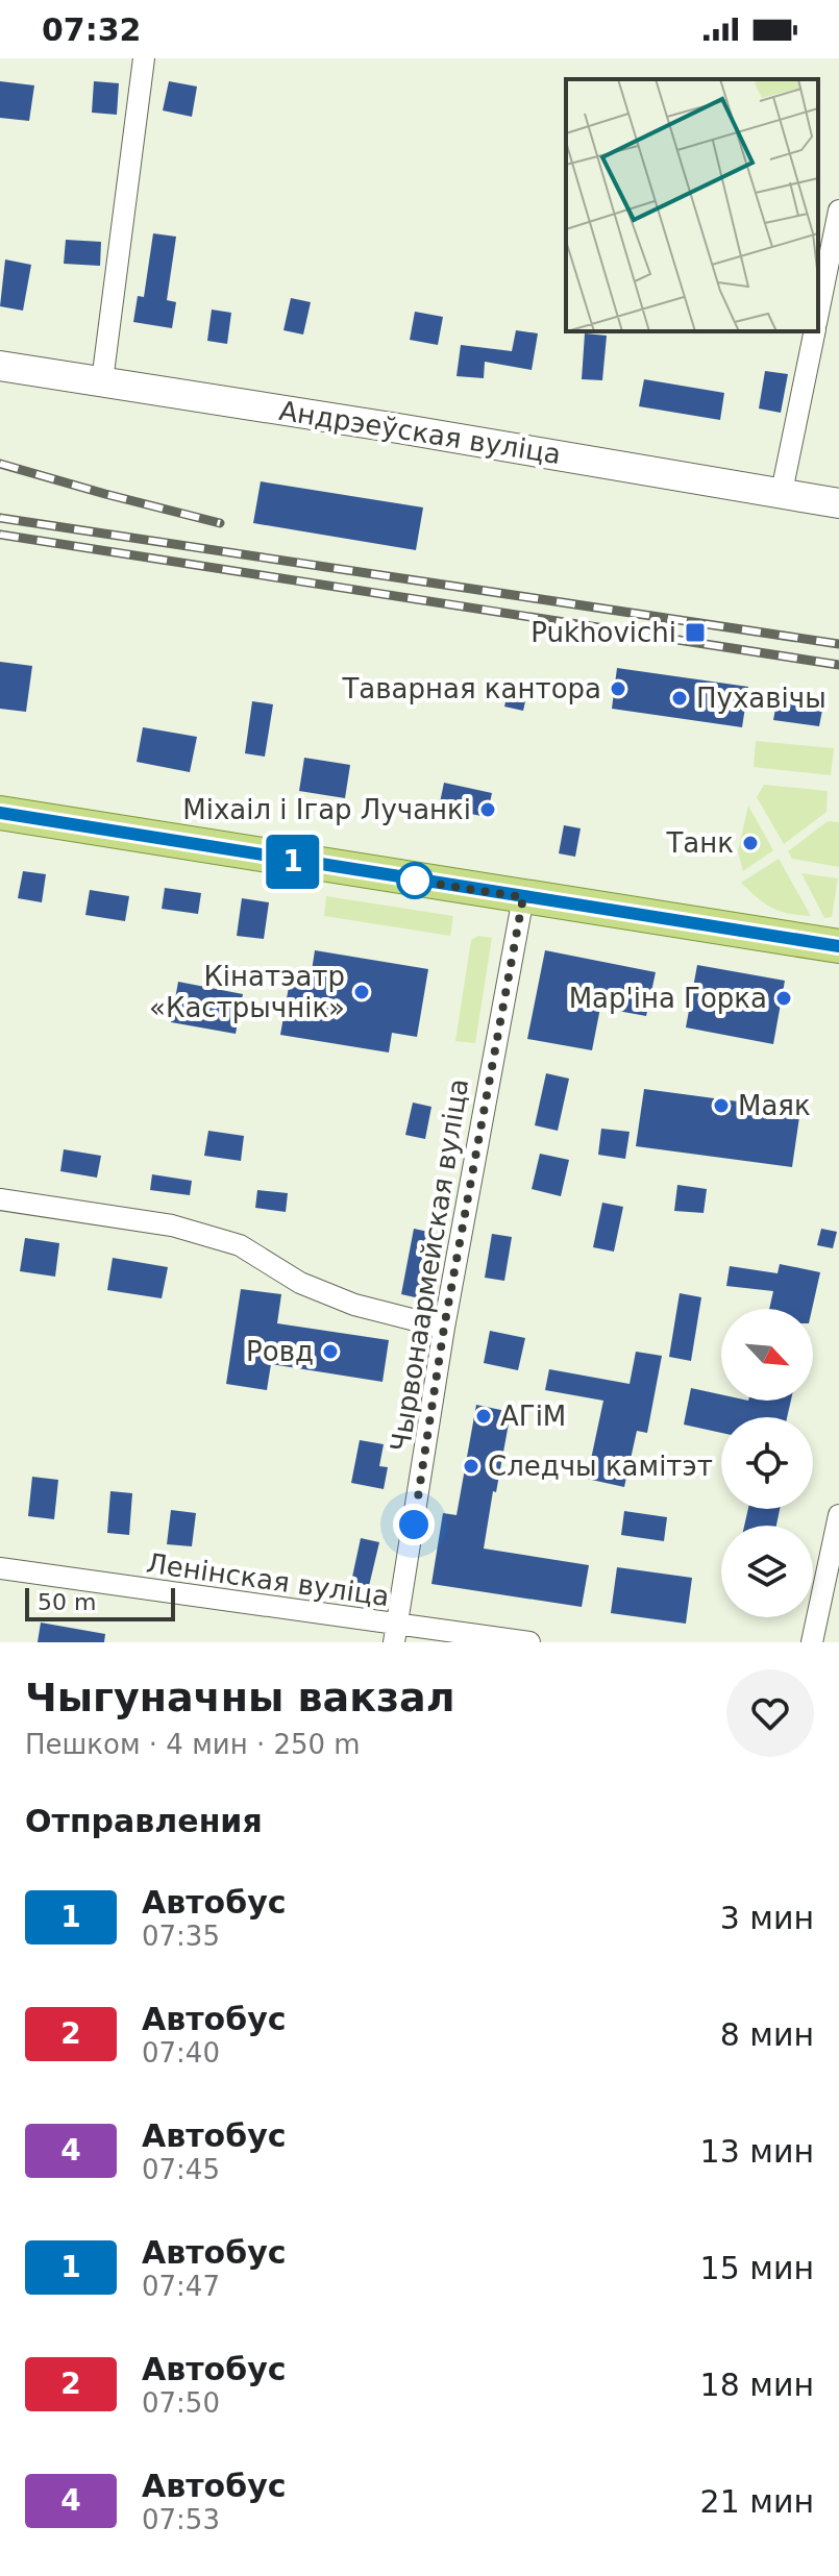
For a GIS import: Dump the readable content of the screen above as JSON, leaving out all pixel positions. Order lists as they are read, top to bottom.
{
  "streets": {
    "main road": ["Андрэеўская вуліца"],
    "street": ["Чырвонаармейская вуліца", "Ленінская вуліца"]
  },
  "crossings": [
    ["Чырвонаармейская вуліца", "Ленінская вуліца"]
  ],
  "places": {
    "transit": ["Pukhovichi"],
    "other": [
      "Таварная кантора",
      "Пухавічы",
      "Міхаіл і Ігар Лучанкі",
      "Танк",
      "Кінатэатр «Кастрычнік»",
      "Мар'іна Горка",
      "Маяк",
      "Ровд",
      "АГіМ",
      "Следчы камітэт"
    ]
  },
  "lines": ["bus line 1"],
  "scale_bar": "50 m",
  "north": "bottom right",
  "page": {
    "status": "07:32",
    "on_map": "1",
    "scale": "50 m",
    "heading": [
      ["Чыгуначны вакзал", "Пешком · 4 мин · 250 m"],
      "Отправления"
    ],
    "list": [
      {
        "mark": "1",
        "name": "Автобус",
        "note": "07:35",
        "value": "3 мин"
      },
      {
        "mark": "2",
        "name": "Автобус",
        "note": "07:40",
        "value": "8 мин"
      },
      {
        "mark": "4",
        "name": "Автобус",
        "note": "07:45",
        "value": "13 мин"
      },
      {
        "mark": "1",
        "name": "Автобус",
        "note": "07:47",
        "value": "15 мин"
      },
      {
        "mark": "2",
        "name": "Автобус",
        "note": "07:50",
        "value": "18 мин"
      },
      {
        "mark": "4",
        "name": "Автобус",
        "note": "07:53",
        "value": "21 мин"
      }
    ]
  }
}
